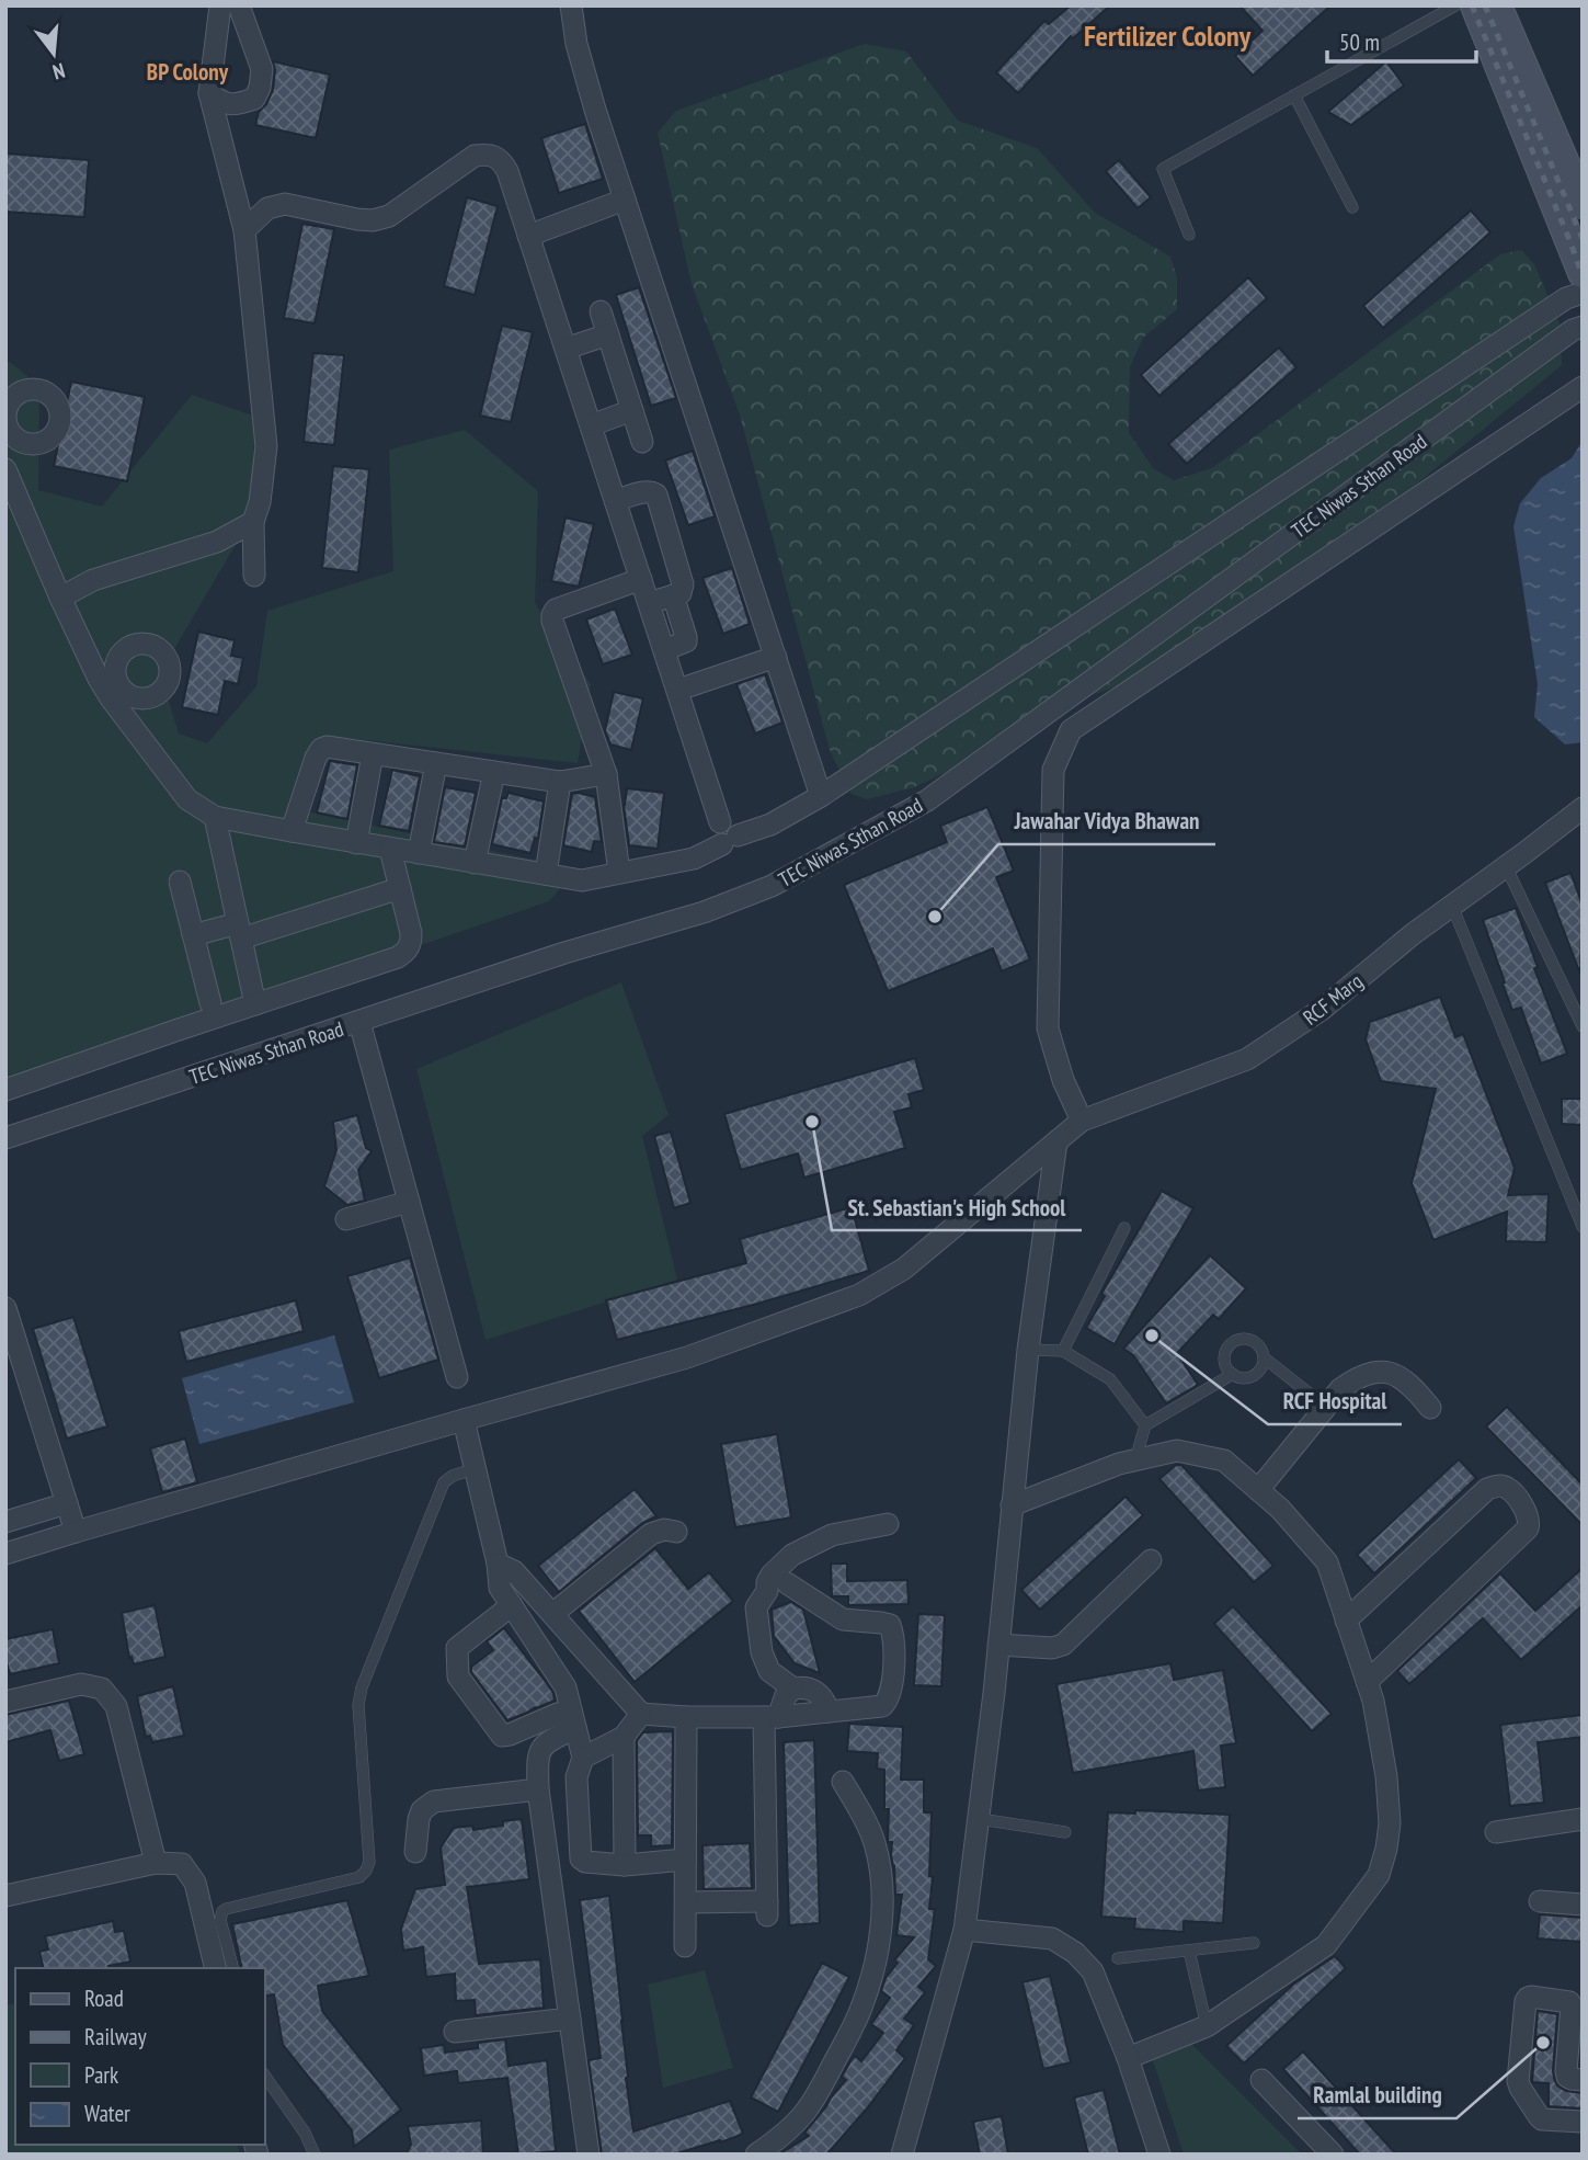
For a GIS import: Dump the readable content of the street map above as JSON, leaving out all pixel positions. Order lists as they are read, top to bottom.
{
  "streets": {
    "street": ["TEC Niwas Sthan Road", "RCF Marg"]
  },
  "districts": ["Fertilizer Colony", "BP Colony"],
  "places": [
    "Jawahar Vidya Bhawan",
    "St. Sebastian's High School",
    "RCF Hospital",
    "Ramlal building"
  ],
  "legend": [
    "Road",
    "Railway",
    "Park",
    "Water"
  ],
  "scale_bar": "50 m",
  "north": "bottom"
}
